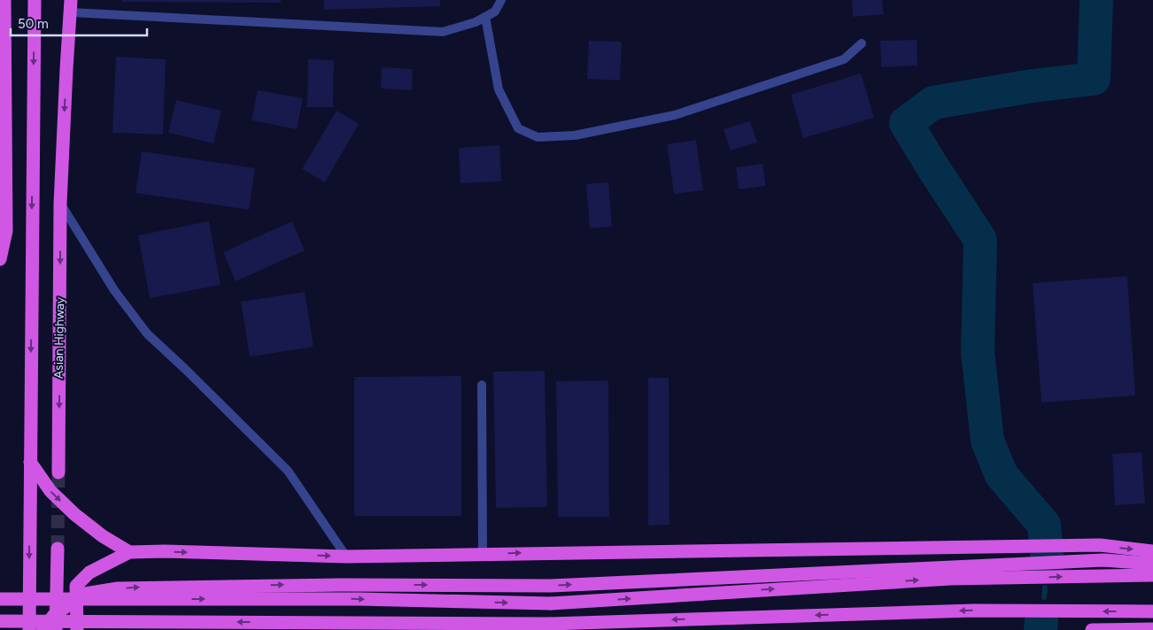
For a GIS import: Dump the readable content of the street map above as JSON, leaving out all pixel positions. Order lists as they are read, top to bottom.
{
  "streets": {
    "highway": ["Asian Highway"]
  },
  "scale_bar": "50 m"
}
